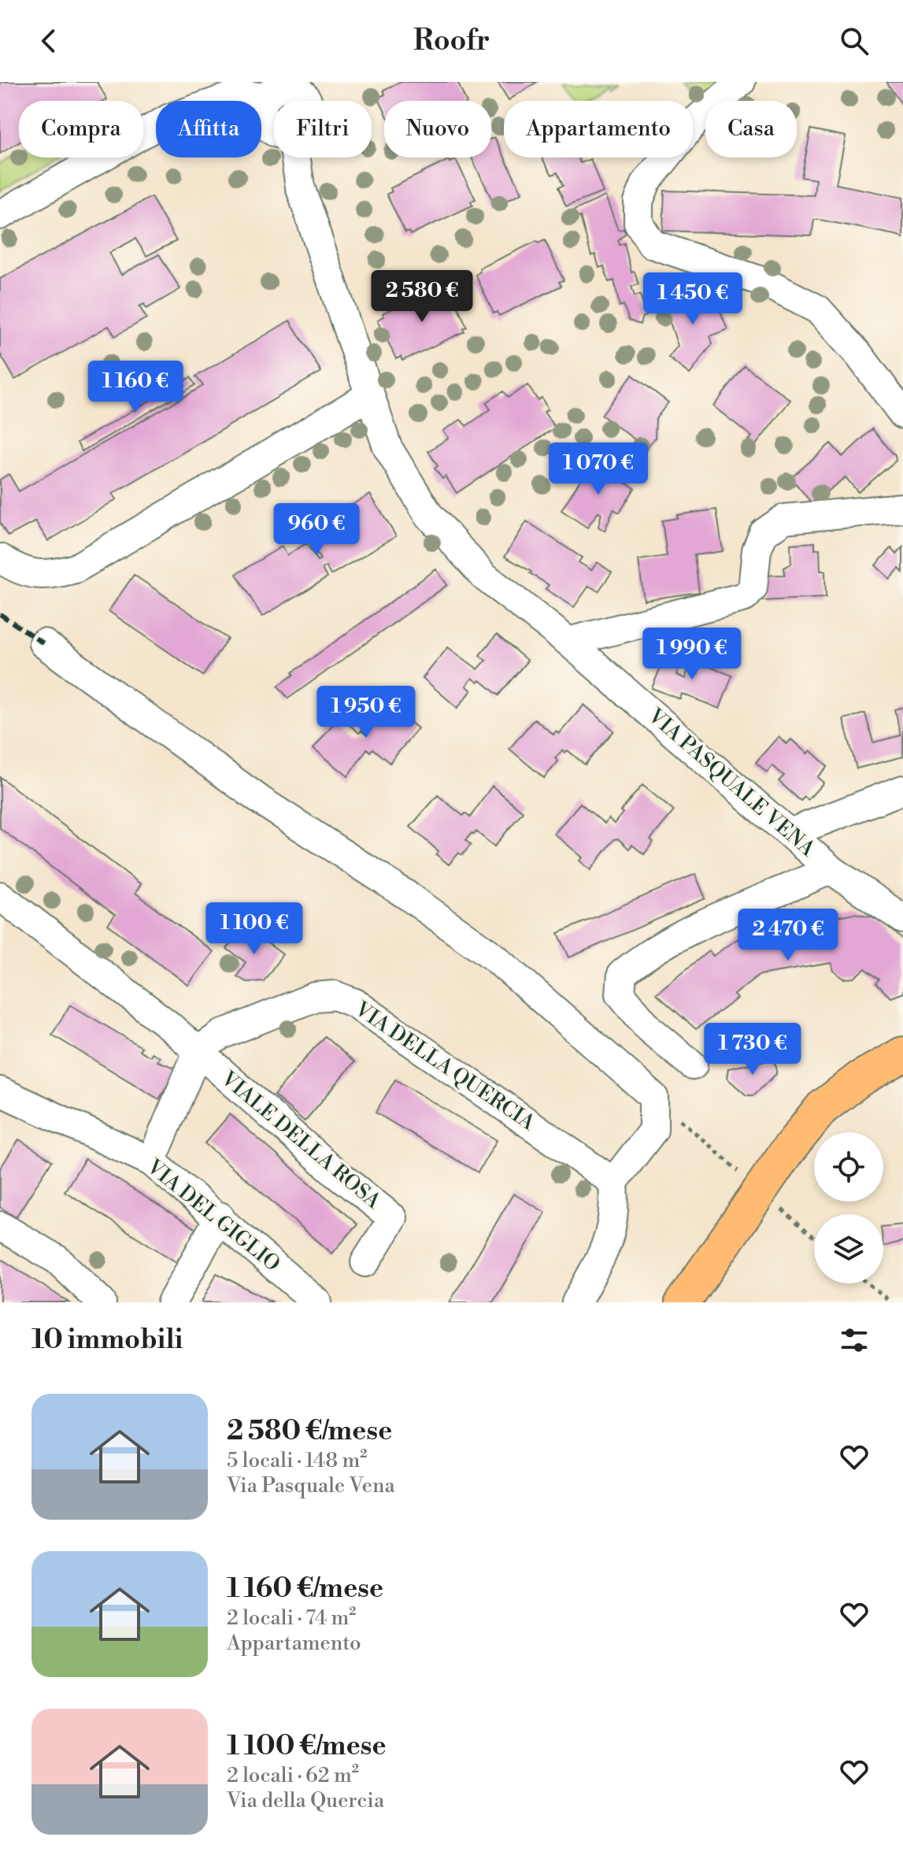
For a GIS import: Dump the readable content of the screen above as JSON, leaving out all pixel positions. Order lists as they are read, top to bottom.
{
  "streets": {
    "street": [
      "VIA PASQUALE VENA",
      "VIA DELLA QUERCIA",
      "VIALE DELLA ROSA",
      "VIA DEL GIGLIO"
    ]
  },
  "crossings": [
    ["VIA DELLA QUERCIA", "VIALE DELLA ROSA"]
  ],
  "page": {
    "header": "Roofr",
    "chip": [
      "Compra",
      "Affitta",
      "Filtri",
      "Nuovo",
      "Appartamento",
      "Casa"
    ],
    "price": [
      "2 580 €",
      "1 450 €",
      "1 160 €",
      "1 070 €",
      "960 €",
      "1 990 €",
      "1 950 €",
      "1 100 €",
      "2 470 €",
      "1 730 €"
    ],
    "heading": "10 immobili",
    "list": [
      {
        "name": "2 580 €/mese",
        "note": "5 locali · 148 m² · Via Pasquale Vena"
      },
      {
        "name": "1 160 €/mese",
        "note": "2 locali · 74 m² · Appartamento"
      },
      {
        "name": "1 100 €/mese",
        "note": "2 locali · 62 m² · Via della Quercia"
      }
    ]
  }
}
